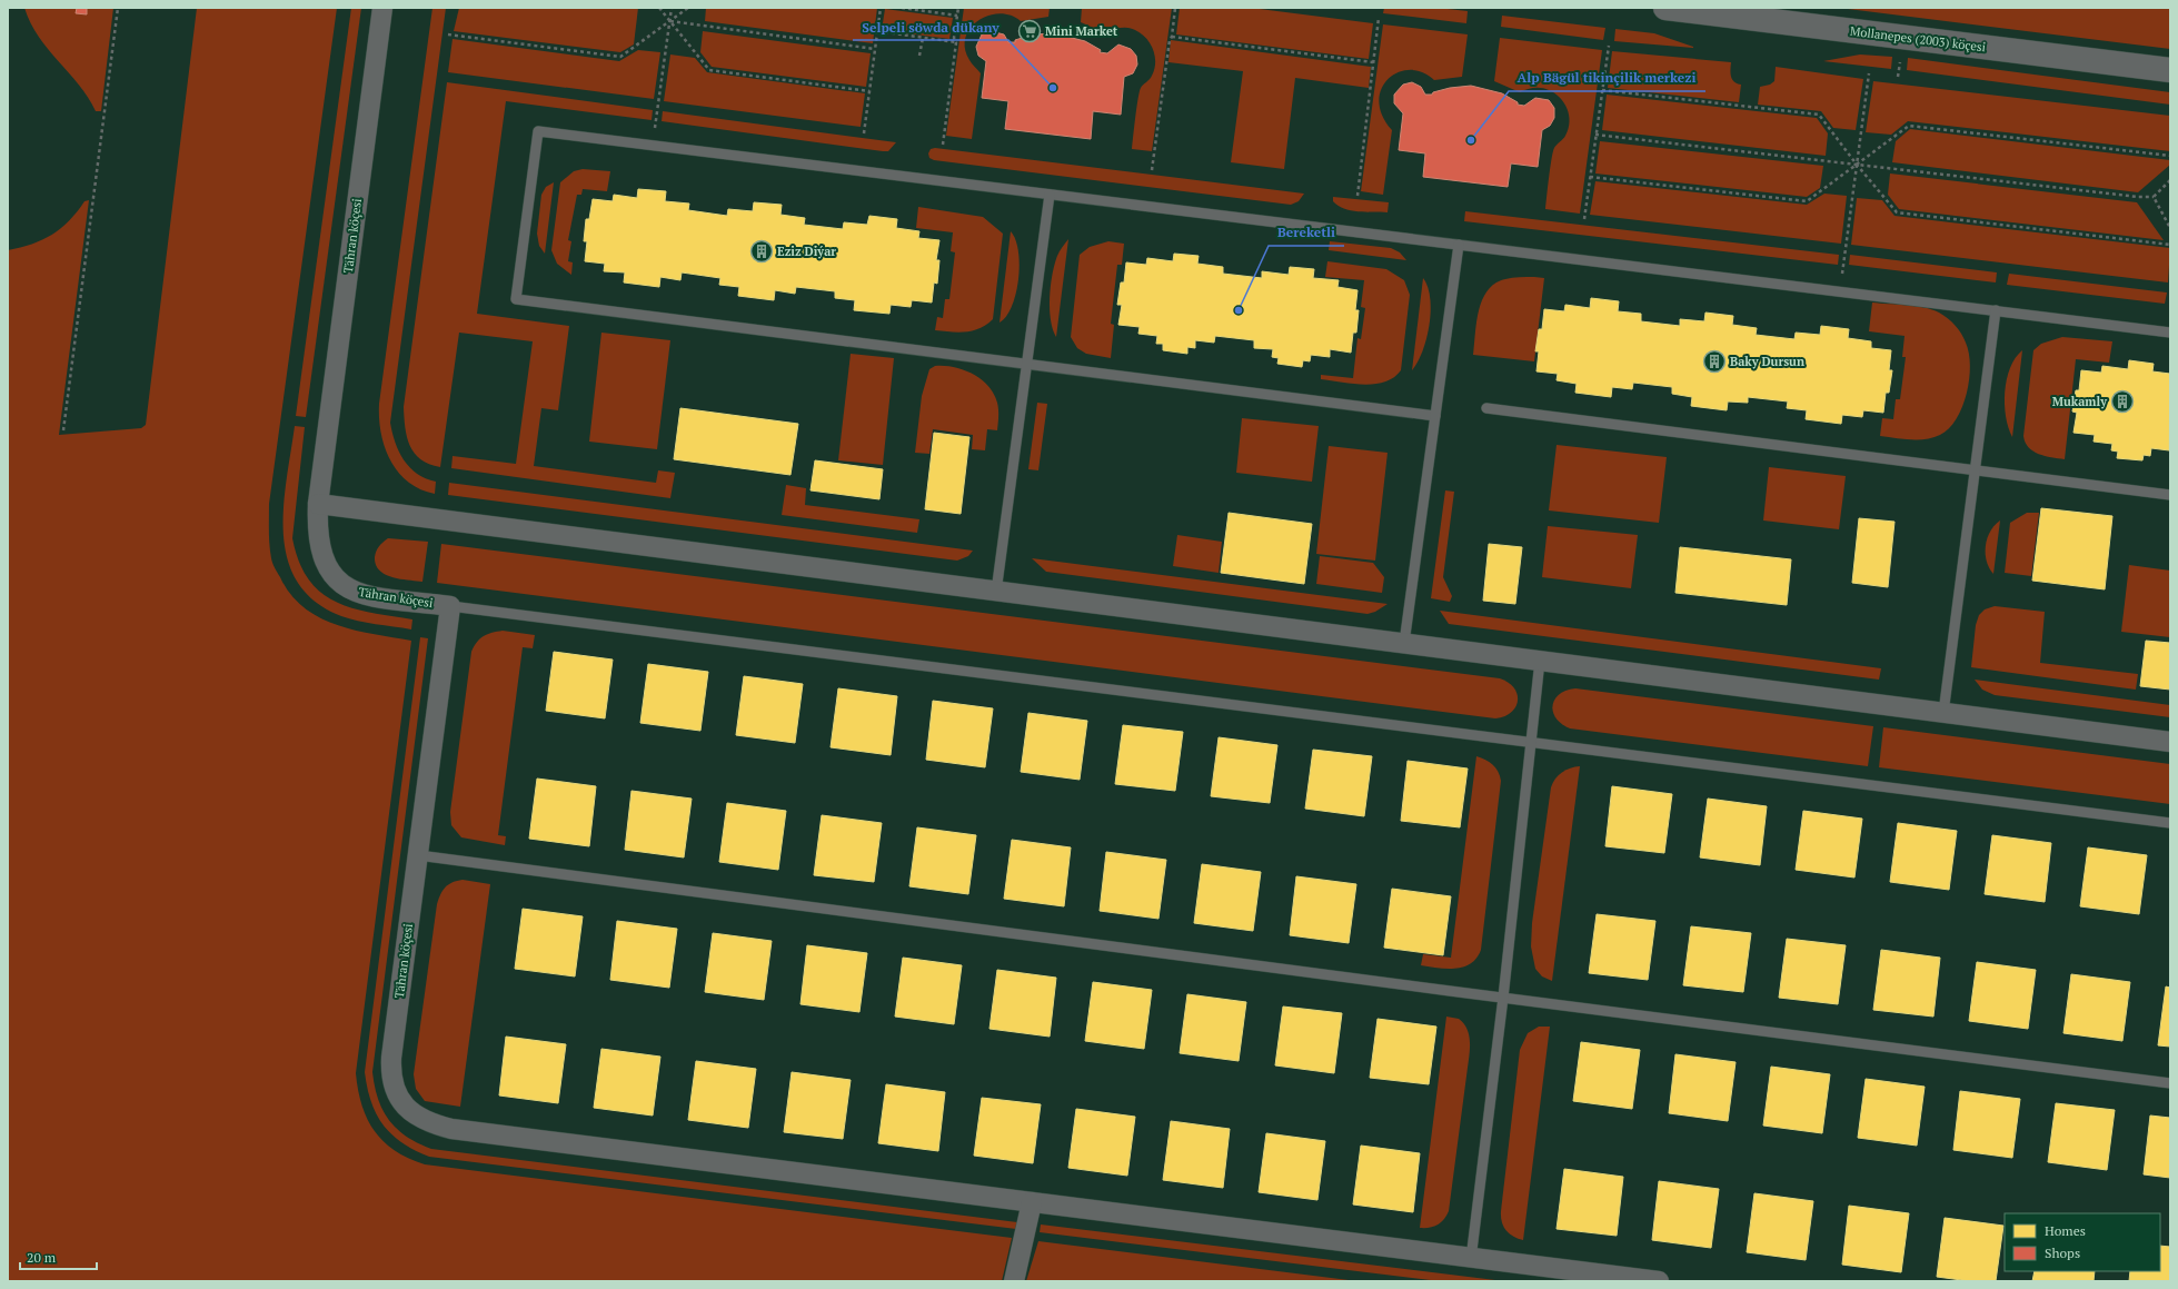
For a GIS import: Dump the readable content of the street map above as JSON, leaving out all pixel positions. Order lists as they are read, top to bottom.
{
  "streets": {
    "street": ["Mollanepes (2003) köçesi", "Tähran köçesi"]
  },
  "places": {
    "supermarket": ["Mini Market"],
    "other": ["Selpeli söwda dükany", "Alp Bägül tikinçilik merkezi", "Bereketli"],
    "building": ["Eziz Diýar", "Baky Dursun", "Mukamly"]
  },
  "legend": ["Homes", "Shops"],
  "scale_bar": "20 m"
}
